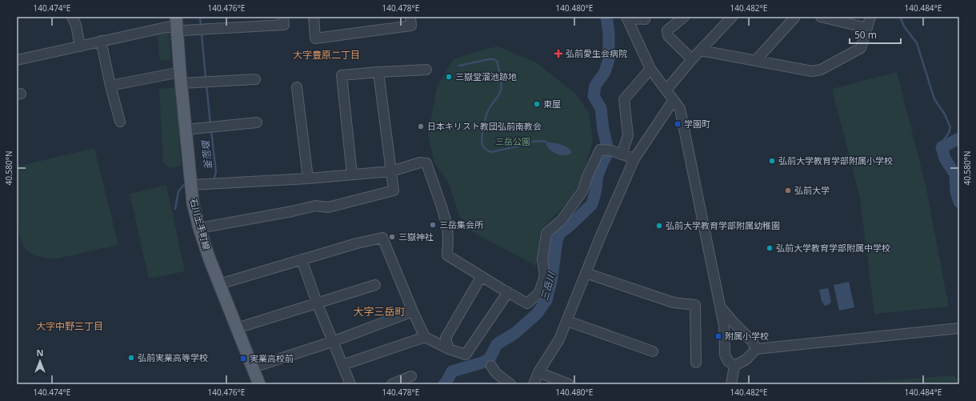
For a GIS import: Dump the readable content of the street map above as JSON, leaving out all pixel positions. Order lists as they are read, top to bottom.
{
  "streets": {
    "main road": ["石川土手町線"]
  },
  "districts": ["大字豊原二丁目", "大字三岳町", "大字中野三丁目"],
  "water": ["釜萢堰", "三岳川"],
  "parks": ["三岳公園"],
  "places": {
    "health": ["弘前愛生会病院"],
    "other": [
      "三嶽堂溜池跡地",
      "東屋",
      "日本キリスト教団弘前南教会",
      "弘前大学教育学部附属小学校",
      "弘前大学",
      "三岳集会所",
      "弘前大学教育学部附属幼稚園",
      "三嶽神社",
      "弘前大学教育学部附属中学校",
      "弘前実業高等学校"
    ],
    "transit": ["学園町", "附属小学校", "実業高校前"]
  },
  "scale_bar": "50 m",
  "north": "top",
  "coordinates": [
    "140.474°E",
    "140.476°E",
    "140.478°E",
    "140.480°E",
    "140.482°E",
    "140.484°E",
    "40.580°N"
  ]
}
